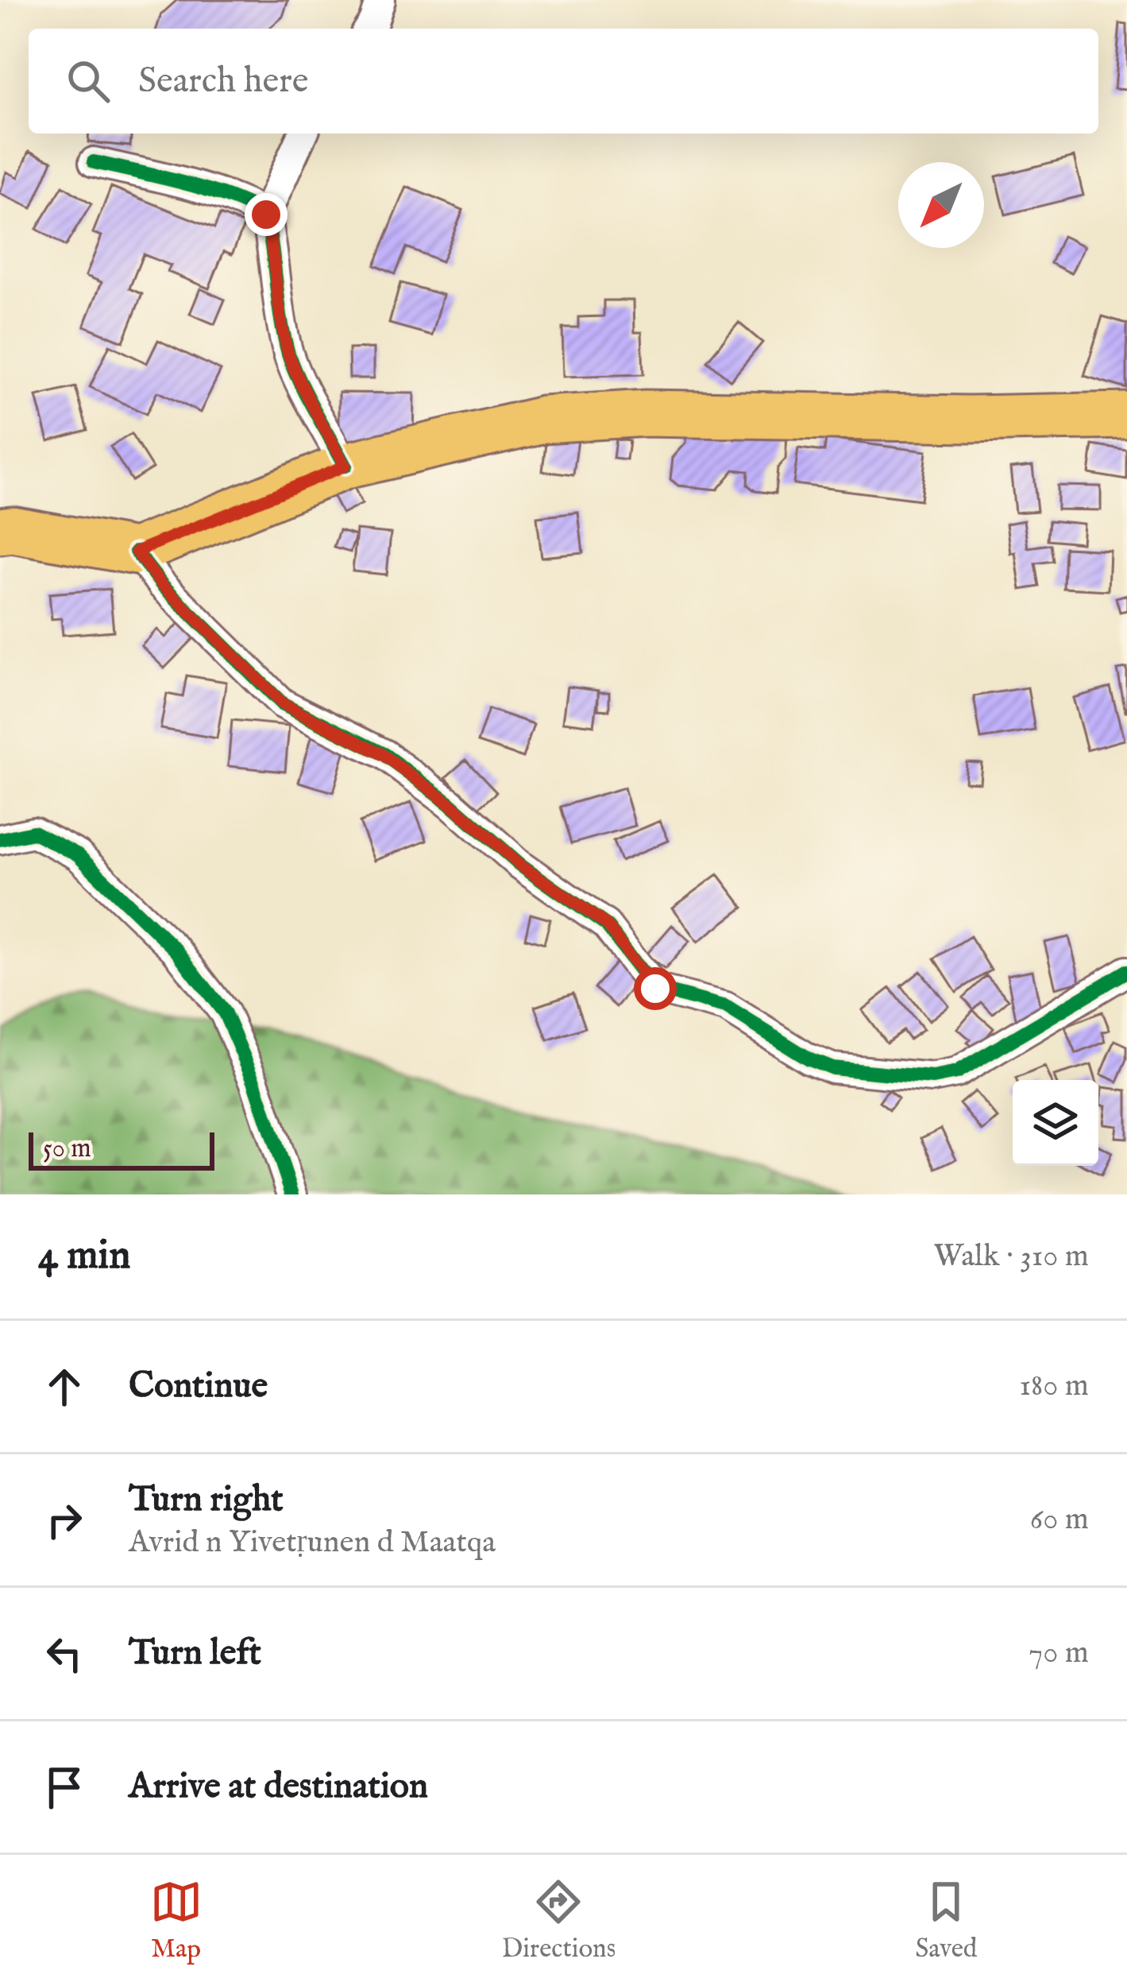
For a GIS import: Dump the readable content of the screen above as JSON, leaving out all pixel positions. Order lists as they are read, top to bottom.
{
  "scale_bar": "50 m",
  "north": "bottom left",
  "page": {
    "search": "Search here",
    "scale": "50 m",
    "heading": ["4 min", "Walk · 310 m"],
    "list": [
      ["Continue", "180 m"],
      ["Turn right", "Avrid n Yivetṛunen d Maatqa", "60 m"],
      ["Turn left", "70 m"],
      "Arrive at destination"
    ],
    "nav": ["Map", "Directions", "Saved"]
  }
}
